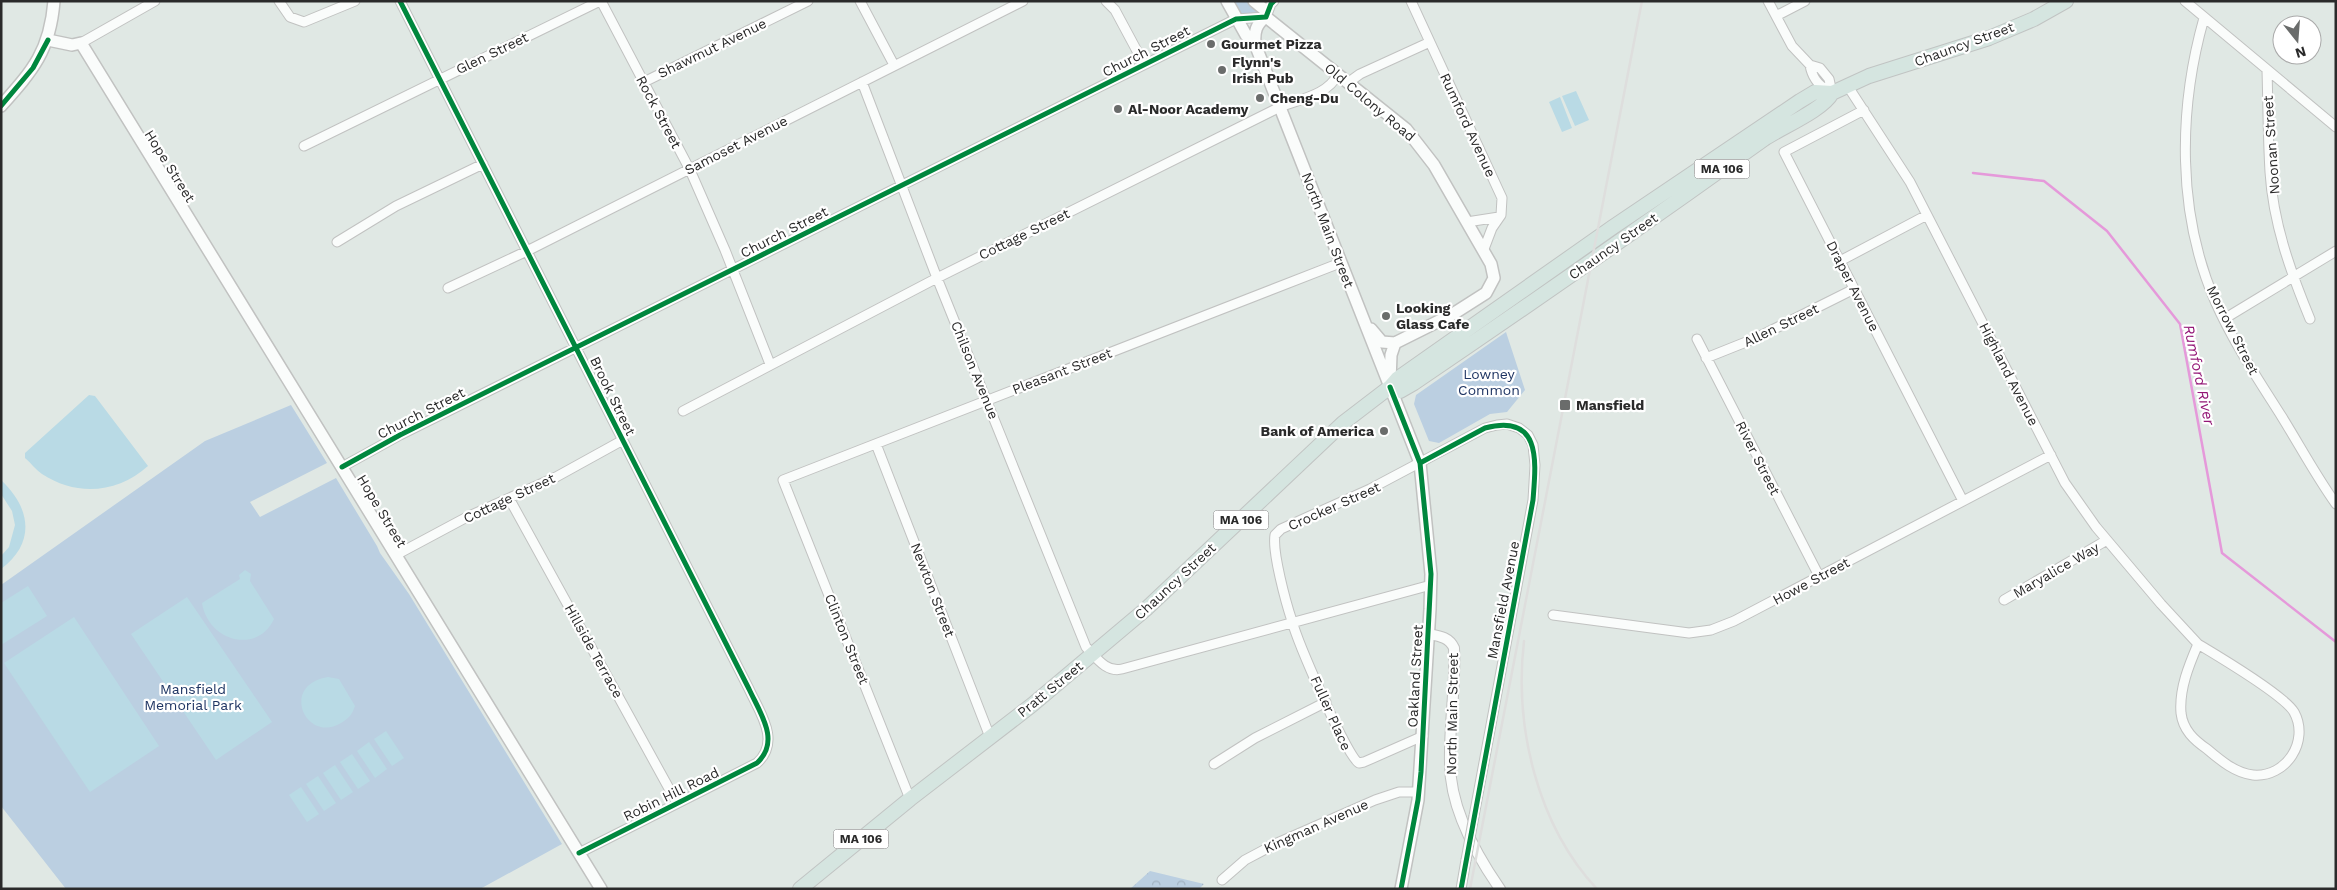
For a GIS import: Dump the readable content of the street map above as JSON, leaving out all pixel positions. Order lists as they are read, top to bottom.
{
  "streets": {
    "main road": [
      "Chauncy Street",
      "Old Colony Road",
      "Hope Street",
      "MA 106",
      "North Main Street",
      "Oakland Street",
      "Pratt Street"
    ],
    "street": [
      "Shawmut Avenue",
      "Church Street",
      "Glen Street",
      "Rock Street",
      "Rumford Avenue",
      "Samoset Avenue",
      "Noonan Street",
      "Cottage Street",
      "Draper Avenue",
      "Allen Street",
      "Morrow Street",
      "Chilson Avenue",
      "Pleasant Street",
      "Highland Avenue",
      "Brook Street",
      "River Street",
      "Crocker Street",
      "Maryalice Way",
      "Howe Street",
      "Newton Street",
      "Mansfield Avenue",
      "Clinton Street",
      "Hillside Terrace",
      "Fuller Place",
      "Robin Hill Road",
      "Kingman Avenue"
    ]
  },
  "crossings": [
    ["Chauncy Street", "North Main Street"],
    ["Chauncy Street", "Chilson Avenue"],
    ["Chauncy Street", "Highland Avenue"],
    ["Chauncy Street", "Pratt Street"],
    ["Shawmut Avenue", "Rock Street"],
    ["Church Street", "Rock Street"],
    ["Church Street", "Hope Street"],
    ["Church Street", "North Main Street"],
    ["Church Street", "Chilson Avenue"],
    ["Church Street", "Brook Street"],
    ["Glen Street", "Rock Street"],
    ["Glen Street", "Brook Street"],
    ["Old Colony Road", "Rumford Avenue"],
    ["Old Colony Road", "Cottage Street"],
    ["Rock Street", "Samoset Avenue"],
    ["Rock Street", "Cottage Street"],
    ["Samoset Avenue", "Chilson Avenue"],
    ["Samoset Avenue", "Brook Street"],
    ["Hope Street", "Cottage Street"],
    ["Hope Street", "Robin Hill Road"],
    ["North Main Street", "Cottage Street"],
    ["North Main Street", "Pleasant Street"],
    ["North Main Street", "Crocker Street"],
    ["North Main Street", "Mansfield Avenue"],
    ["North Main Street", "Oakland Street"],
    ["Cottage Street", "Chilson Avenue"],
    ["Cottage Street", "Brook Street"],
    ["Cottage Street", "Hillside Terrace"],
    ["Draper Avenue", "Allen Street"],
    ["Draper Avenue", "Highland Avenue"],
    ["Draper Avenue", "Howe Street"],
    ["Allen Street", "River Street"],
    ["Chilson Avenue", "Pleasant Street"],
    ["Chilson Avenue", "Pratt Street"],
    ["Pleasant Street", "Newton Street"],
    ["Pleasant Street", "Clinton Street"],
    ["Highland Avenue", "Maryalice Way"],
    ["Highland Avenue", "Howe Street"],
    ["Brook Street", "Robin Hill Road"],
    ["River Street", "Howe Street"],
    ["Crocker Street", "Mansfield Avenue"],
    ["Crocker Street", "Oakland Street"],
    ["Crocker Street", "Pratt Street"],
    ["Crocker Street", "Fuller Place"],
    ["Newton Street", "Pratt Street"],
    ["Mansfield Avenue", "Oakland Street"],
    ["Clinton Street", "Pratt Street"],
    ["Hillside Terrace", "Robin Hill Road"],
    ["Oakland Street", "Pratt Street"],
    ["Oakland Street", "Fuller Place"],
    ["Oakland Street", "Kingman Avenue"],
    ["Pratt Street", "Fuller Place"]
  ],
  "water": ["Rumford River"],
  "parks": ["Lowney Common", "Mansfield Memorial Park"],
  "places": {
    "other": [
      "Gourmet Pizza",
      "Flynn's Irish Pub",
      "Cheng-Du",
      "Al-Noor Academy",
      "Looking Glass Cafe",
      "Bank of America"
    ],
    "transit": ["Mansfield"]
  },
  "north": "bottom"
}
